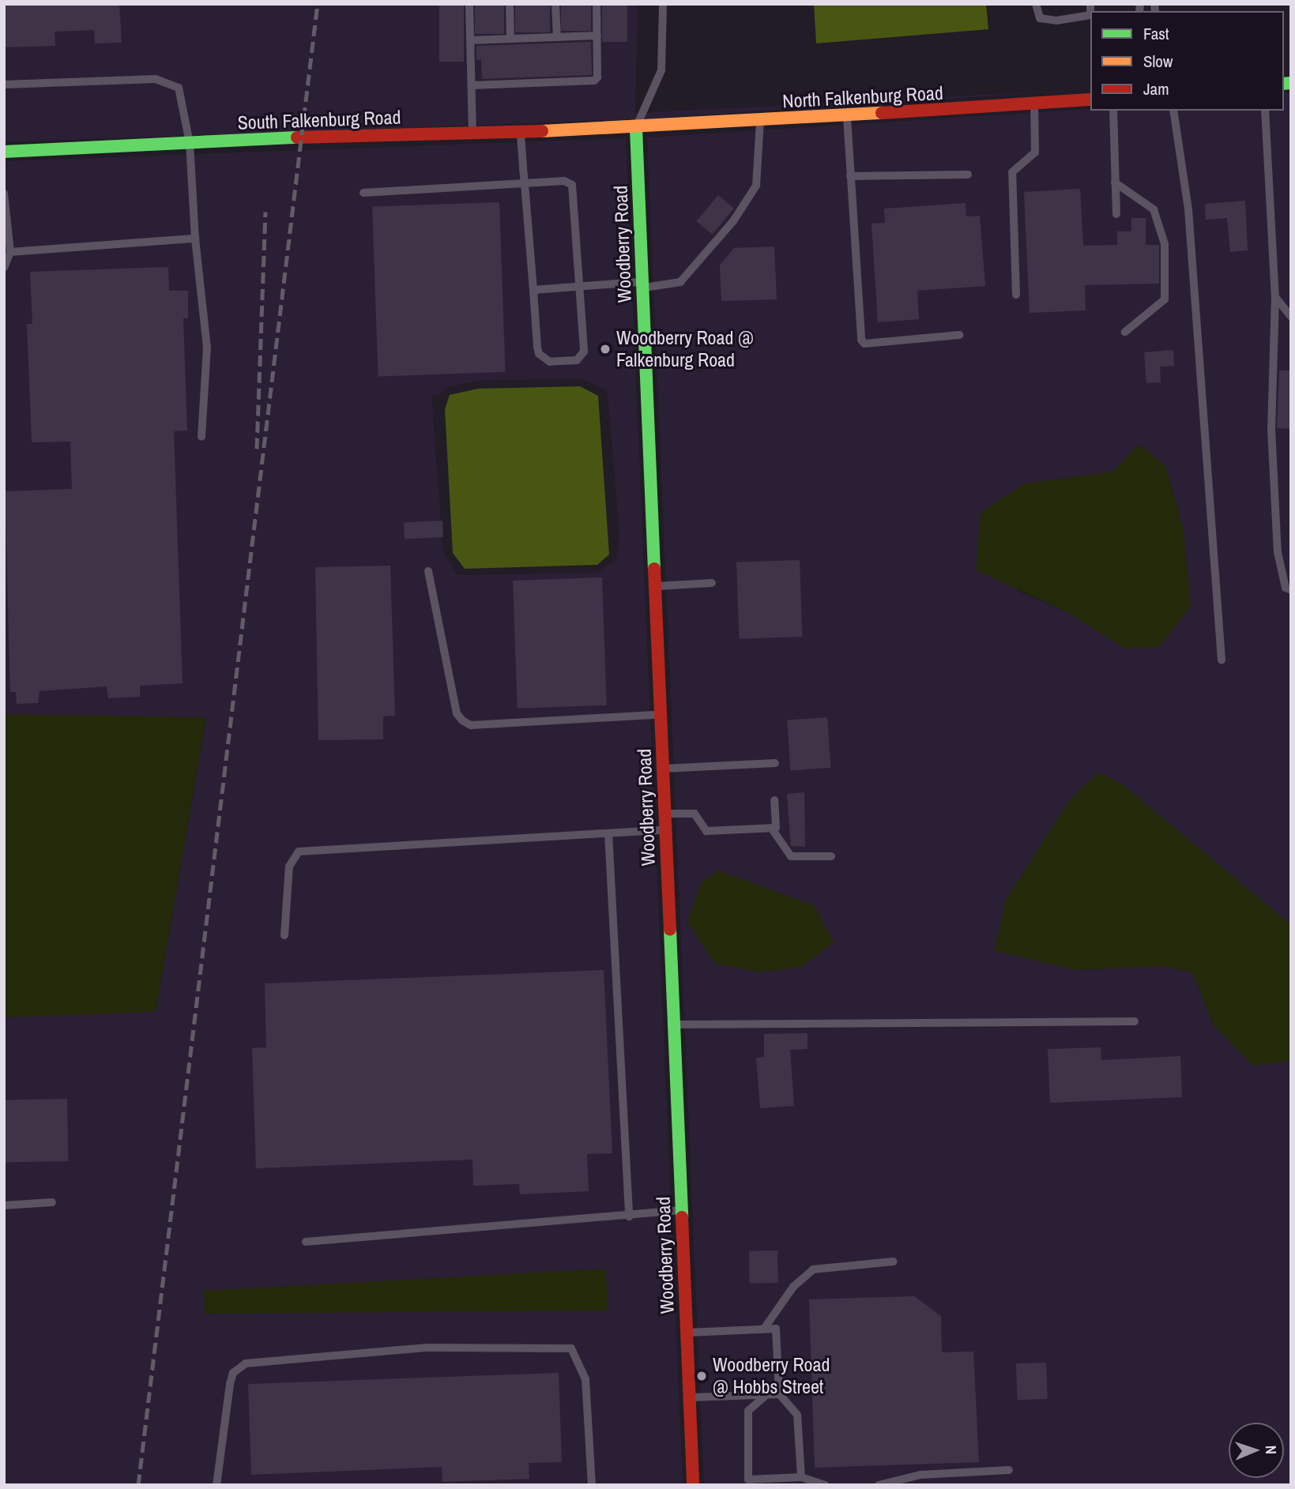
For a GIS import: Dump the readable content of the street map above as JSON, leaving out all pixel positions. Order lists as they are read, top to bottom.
{
  "streets": {
    "street": ["North Falkenburg Road", "South Falkenburg Road", "Woodberry Road"]
  },
  "crossings": [
    ["North Falkenburg Road", "South Falkenburg Road"],
    ["North Falkenburg Road", "Woodberry Road"],
    ["South Falkenburg Road", "Woodberry Road"]
  ],
  "places": ["Woodberry Road @ Falkenburg Road", "Woodberry Road @ Hobbs Street"],
  "legend": ["Fast", "Slow", "Jam"],
  "north": "right"
}
